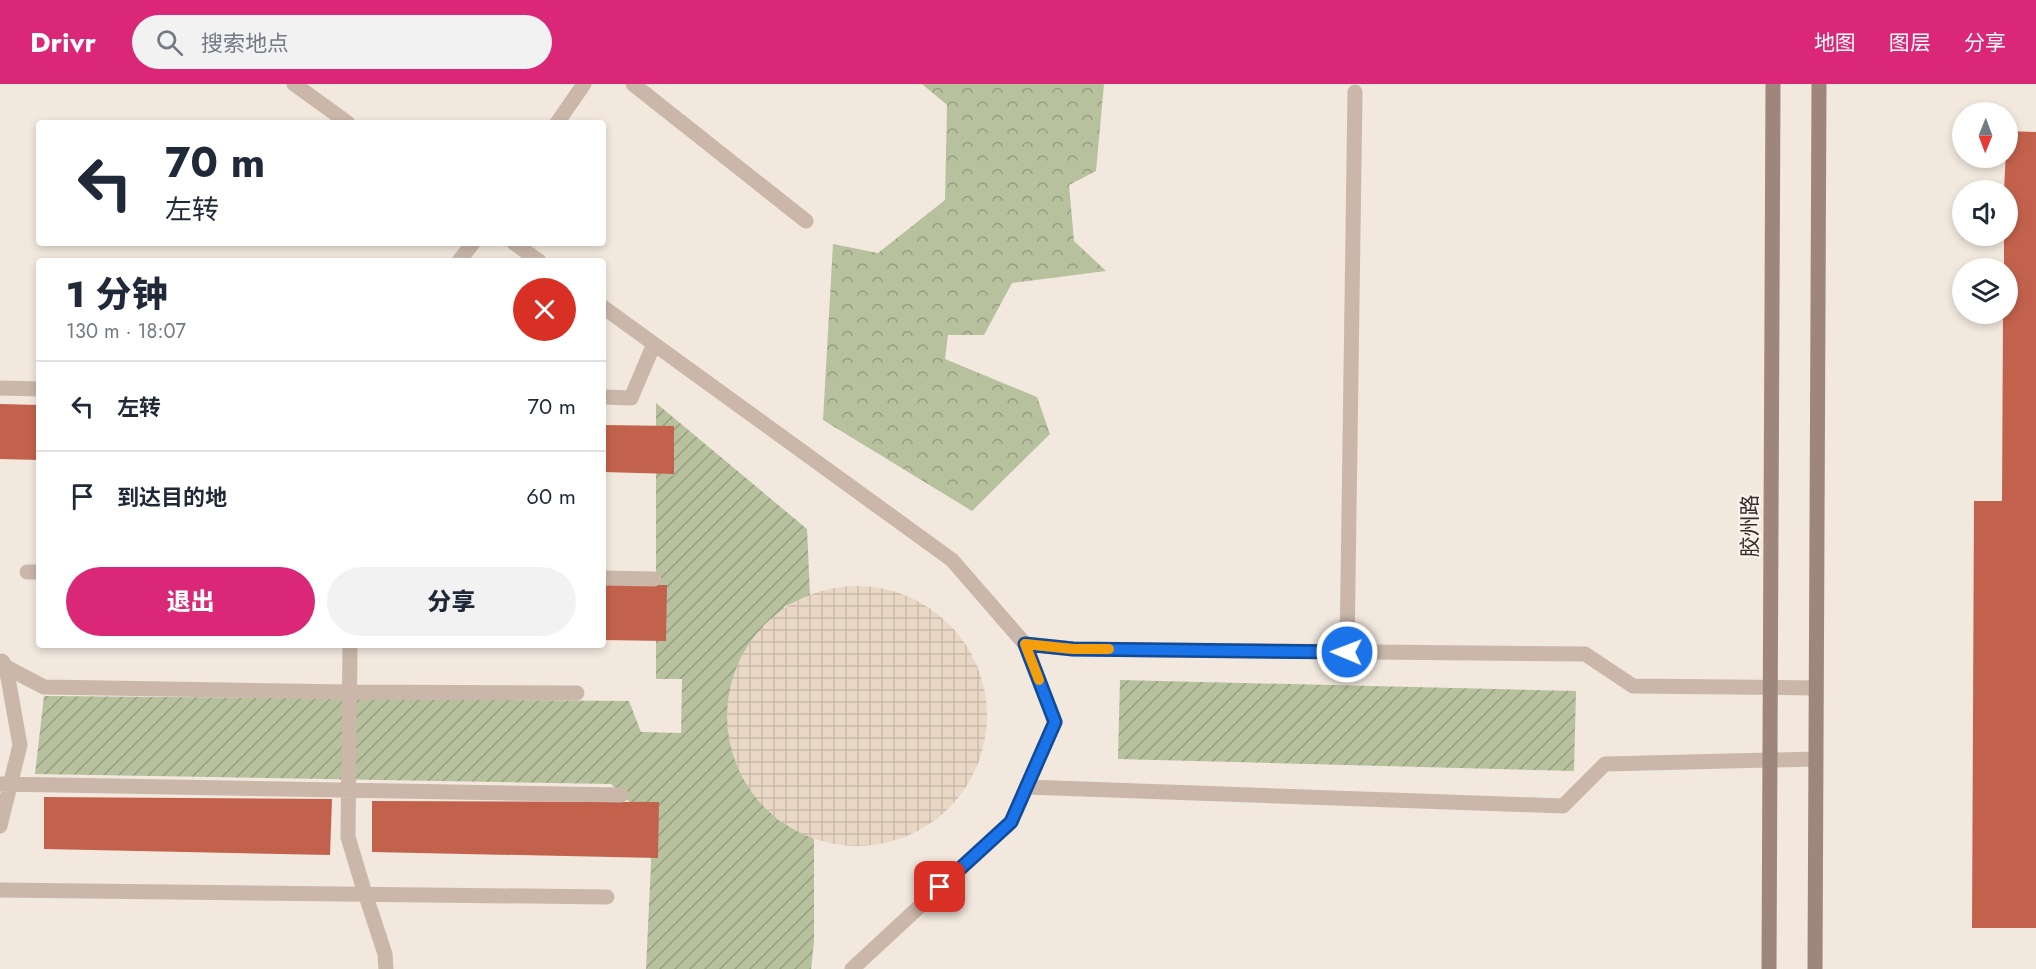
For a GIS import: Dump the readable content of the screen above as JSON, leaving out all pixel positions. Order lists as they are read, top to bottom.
{
  "streets": {
    "main road": ["胶州路"]
  },
  "north": "bottom",
  "page": {
    "header": "Drivr",
    "search": "搜索地点",
    "nav": ["地图", "图层", "分享"],
    "turn": ["70 m", "左转"],
    "heading": ["1 分钟", "130 m · 18:07"],
    "list": [
      {
        "name": "左转",
        "value": "70 m"
      },
      {
        "name": "到达目的地",
        "value": "60 m"
      }
    ],
    "buttons": ["退出", "分享"]
  }
}
